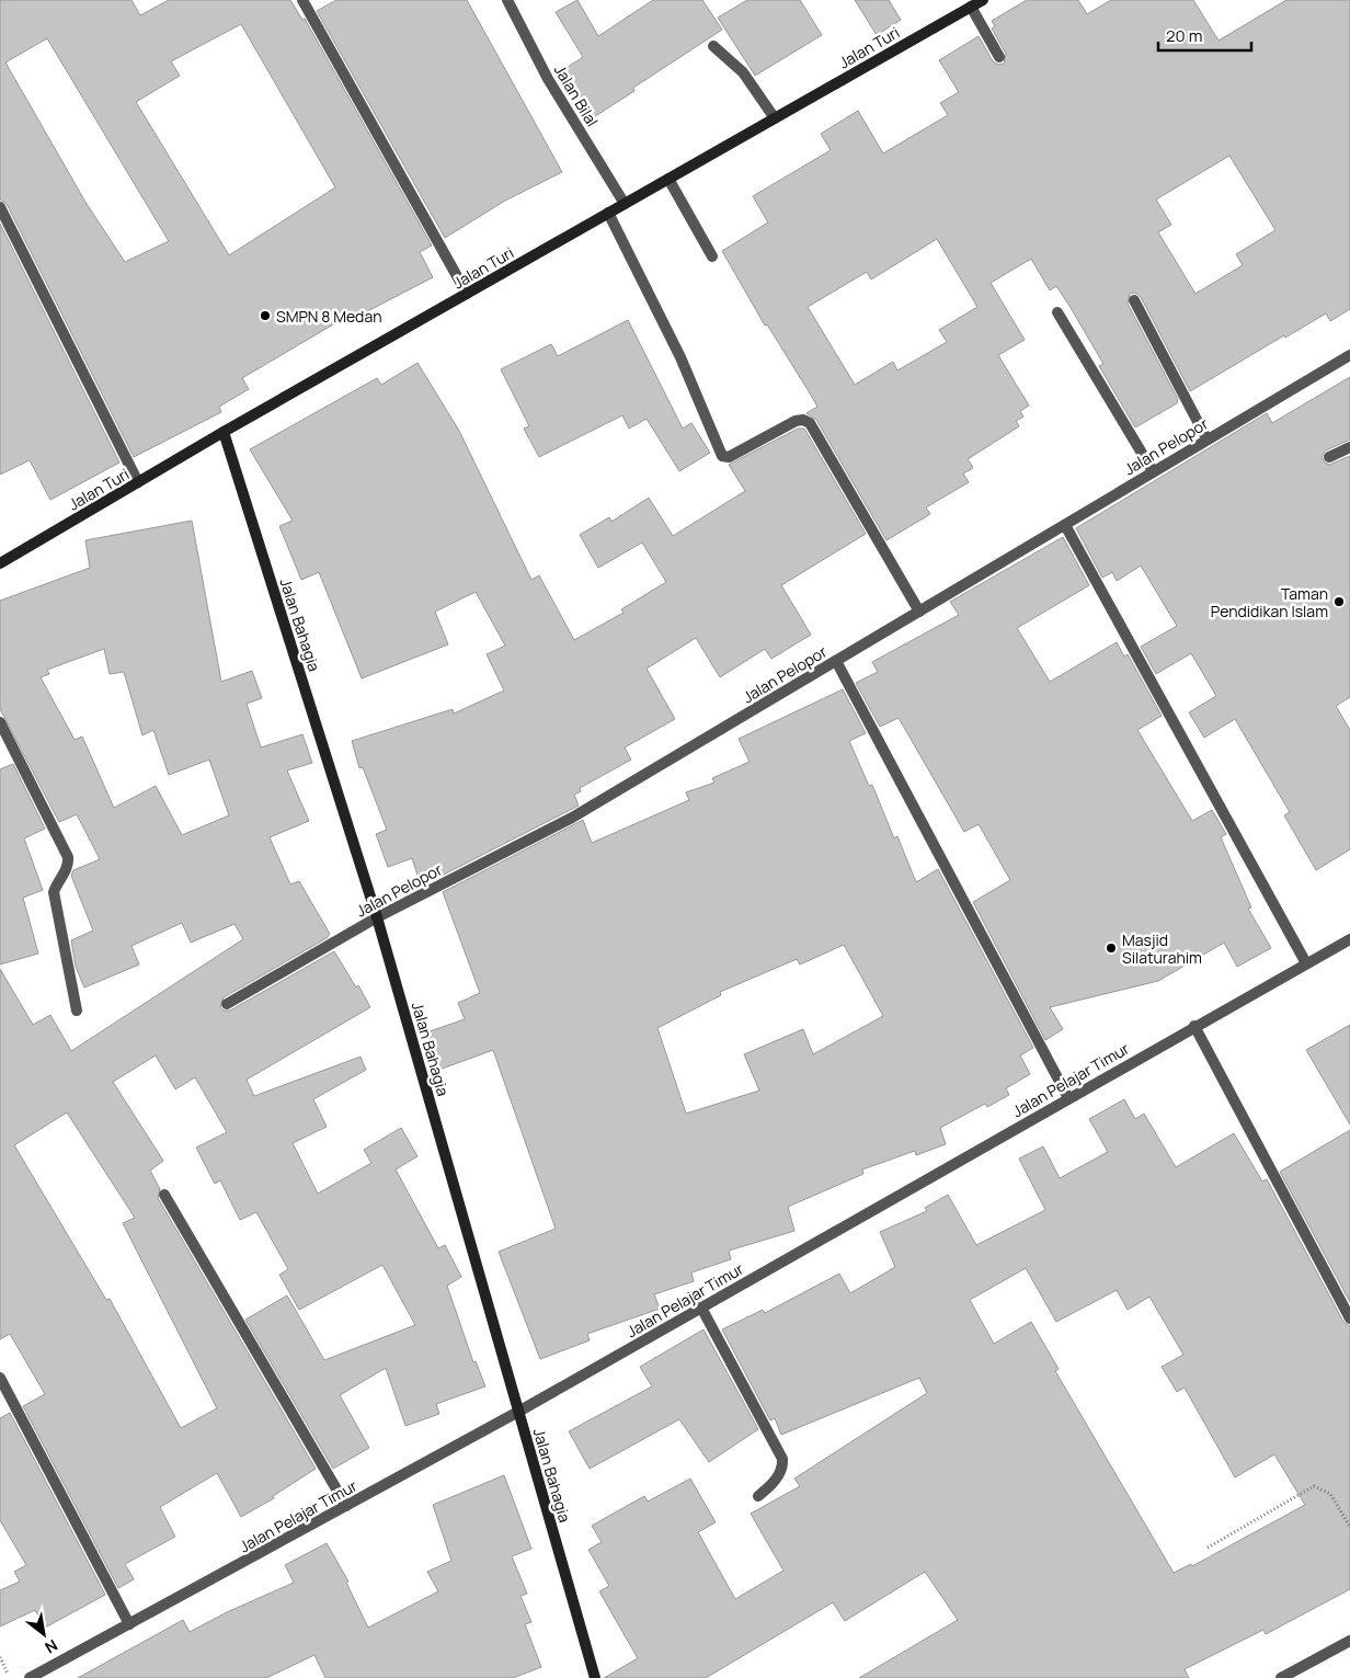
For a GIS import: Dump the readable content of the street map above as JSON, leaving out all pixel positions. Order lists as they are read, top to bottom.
{
  "streets": {
    "main road": ["Jalan Turi", "Jalan Bahagia"],
    "street": ["Jalan Bilal", "Jalan Pelopor", "Jalan Pelajar Timur"]
  },
  "crossings": [
    ["Jalan Turi", "Jalan Bilal"],
    ["Jalan Turi", "Jalan Bahagia"],
    ["Jalan Pelopor", "Jalan Bahagia"],
    ["Jalan Bahagia", "Jalan Pelajar Timur"]
  ],
  "places": ["SMPN 8 Medan", "Taman Pendidikan Islam", "Masjid Silaturahim"],
  "scale_bar": "20 m",
  "north": "bottom right"
}
